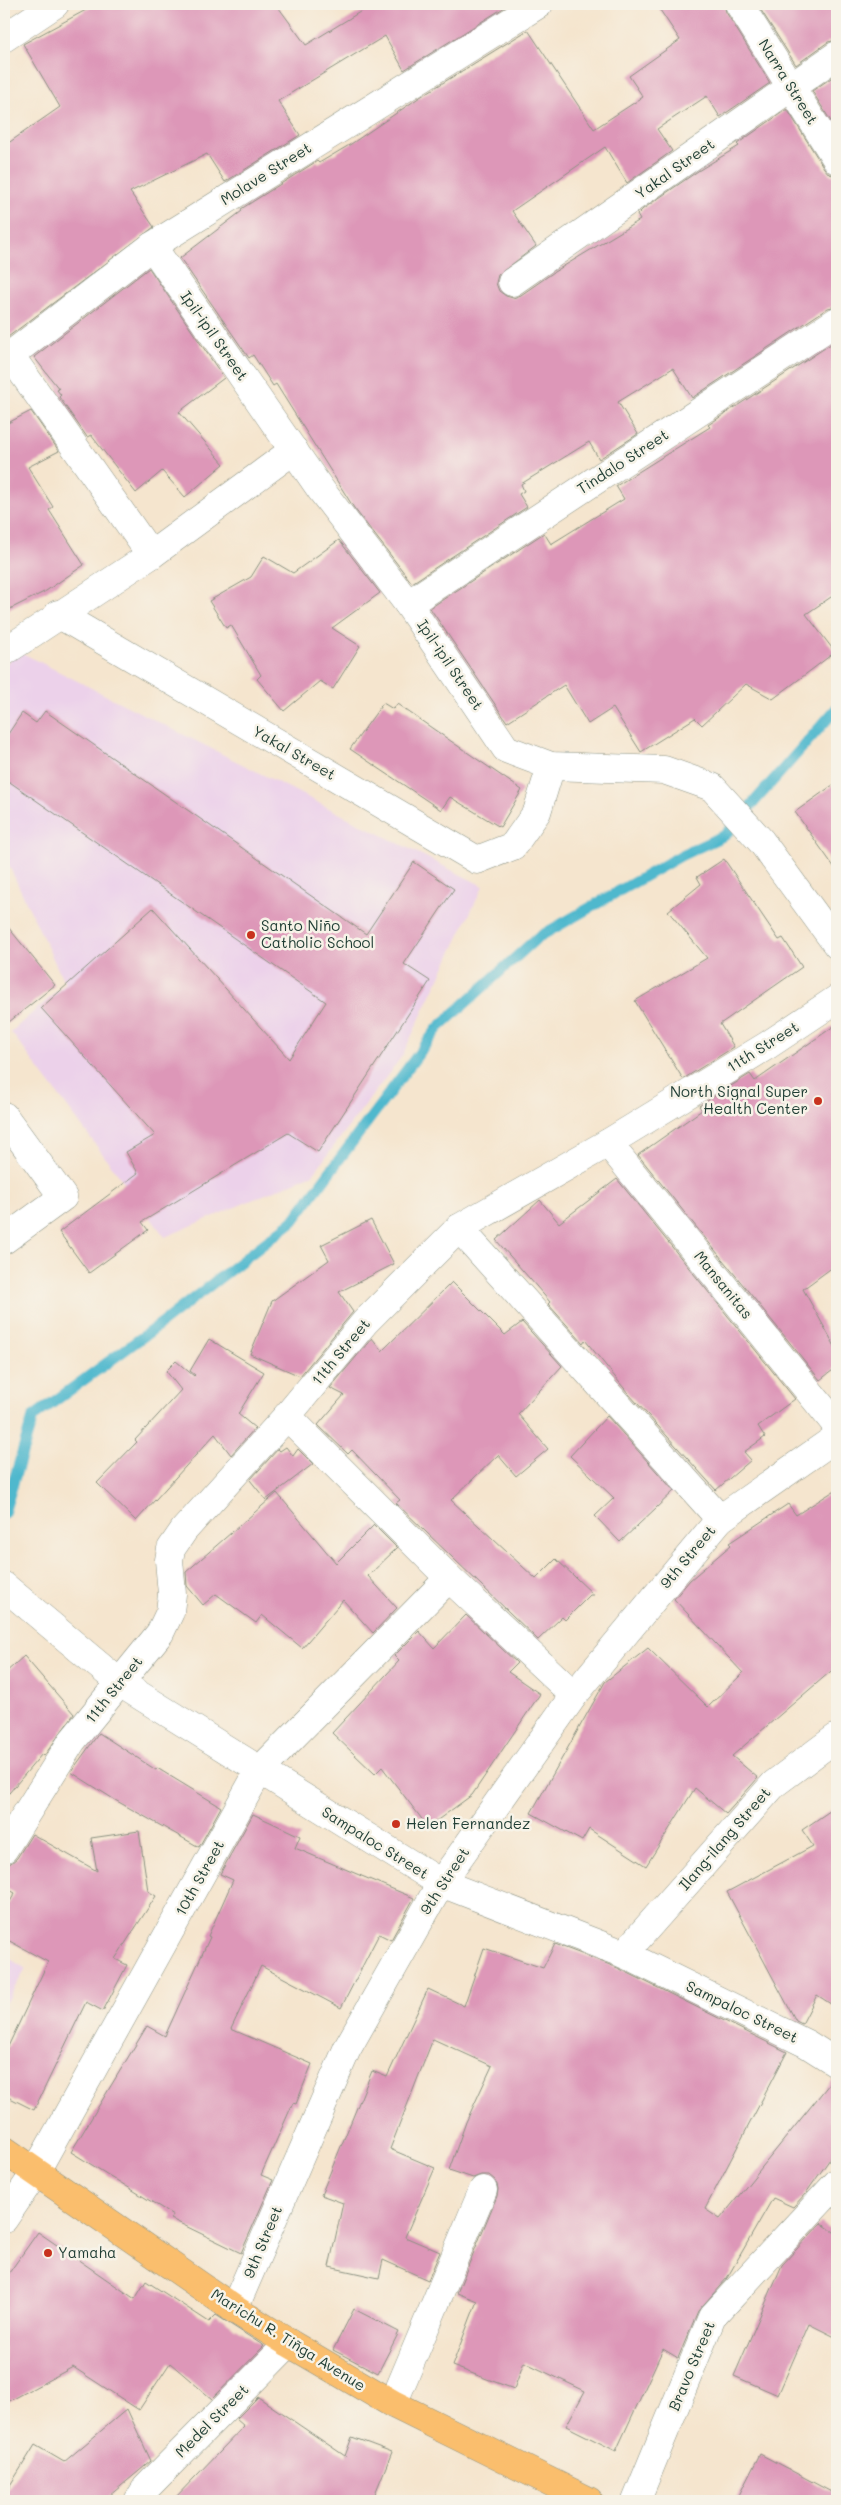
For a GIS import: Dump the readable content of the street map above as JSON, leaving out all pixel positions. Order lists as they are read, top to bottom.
{
  "streets": {
    "main road": ["Marichu R. Tiñga Avenue"],
    "street": [
      "Narra Street",
      "Yakal Street",
      "Molave Street",
      "Ipil-ipil Street",
      "Tindalo Street",
      "11th Street",
      "Mansanitas",
      "9th Street",
      "Ilang-ilang Street",
      "Sampaloc Street",
      "10th Street",
      "Bravo Street",
      "Medel Street"
    ]
  },
  "crossings": [
    ["Narra Street", "Yakal Street"],
    ["Yakal Street", "Ipil-ipil Street"],
    ["Molave Street", "Ipil-ipil Street"],
    ["Ipil-ipil Street", "Tindalo Street"],
    ["11th Street", "Mansanitas"],
    ["11th Street", "Sampaloc Street"],
    ["9th Street", "Sampaloc Street"],
    ["9th Street", "Marichu R. Tiñga Avenue"],
    ["Ilang-ilang Street", "Sampaloc Street"],
    ["Sampaloc Street", "10th Street"],
    ["10th Street", "Marichu R. Tiñga Avenue"],
    ["Marichu R. Tiñga Avenue", "Medel Street"]
  ],
  "places": [
    "Santo Niño Catholic School",
    "North Signal Super Health Center",
    "Helen Fernandez",
    "Yamaha"
  ]
}
